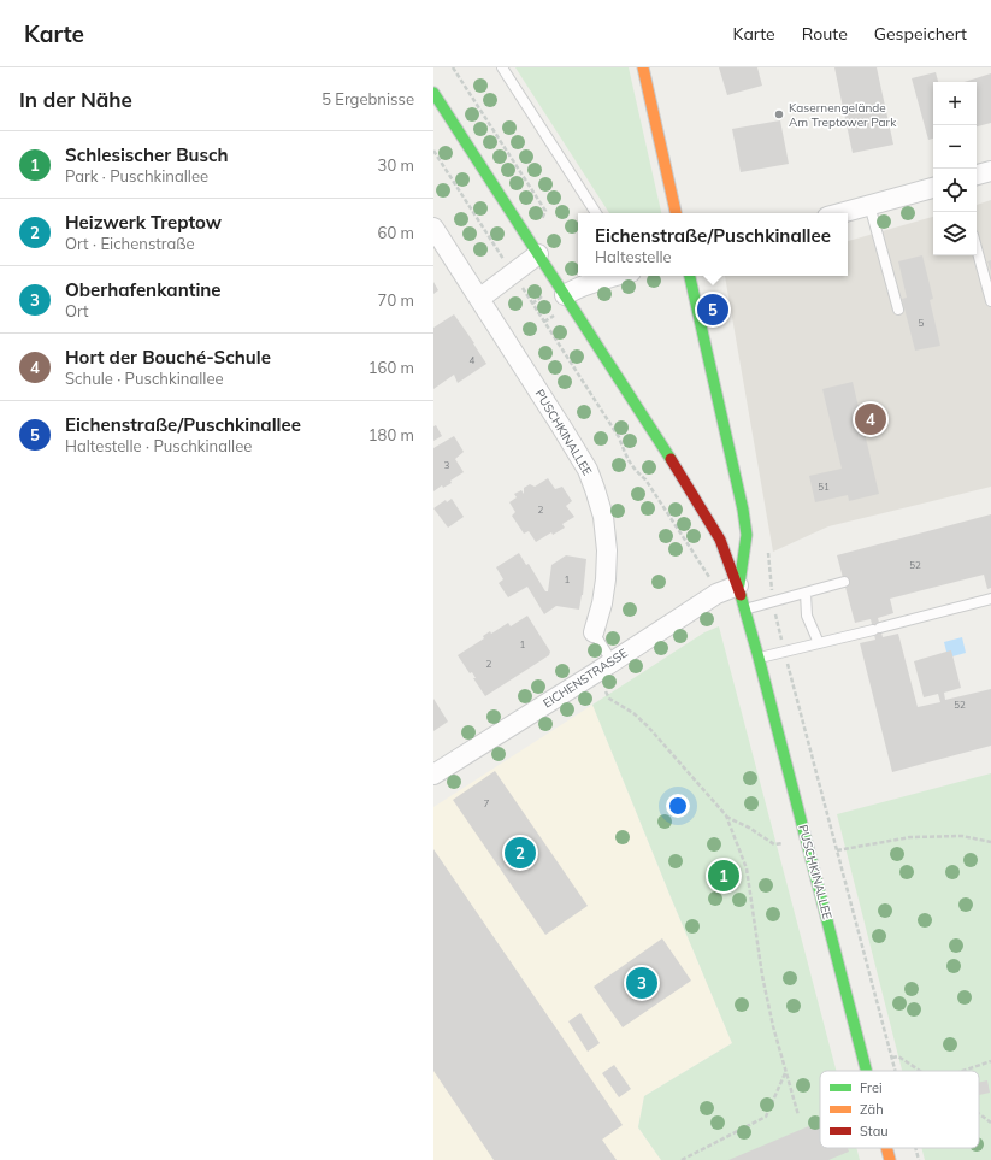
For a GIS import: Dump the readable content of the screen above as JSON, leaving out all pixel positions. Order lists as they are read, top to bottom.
{
  "streets": {
    "main road": ["PUSCHKINALLEE"],
    "street": ["EICHENSTRASSE"]
  },
  "crossings": [
    ["PUSCHKINALLEE", "EICHENSTRASSE"]
  ],
  "places": ["Kasernengelände Am Treptower Park"],
  "house_numbers": [
    "5",
    "4",
    "3",
    "51",
    "2",
    "52",
    "1",
    "1",
    "2",
    "52",
    "7"
  ],
  "legend": ["Frei", "Zäh", "Stau"],
  "page": {
    "header": "Karte",
    "nav": ["Karte", "Route", "Gespeichert"],
    "heading": ["In der Nähe", "5 Ergebnisse"],
    "map_buttons": ["+", "−"],
    "list": [
      {
        "mark": "1",
        "name": "Schlesischer Busch",
        "note": "Park · Puschkinallee",
        "value": "30 m"
      },
      {
        "mark": "2",
        "name": "Heizwerk Treptow",
        "note": "Ort · Eichenstraße",
        "value": "60 m"
      },
      {
        "mark": "3",
        "name": "Oberhafenkantine",
        "note": "Ort",
        "value": "70 m"
      },
      {
        "mark": "4",
        "name": "Hort der Bouché-Schule",
        "note": "Schule · Puschkinallee",
        "value": "160 m"
      },
      {
        "mark": "5",
        "name": "Eichenstraße/Puschkinallee",
        "note": "Haltestelle · Puschkinallee",
        "value": "180 m"
      }
    ],
    "popup": ["Eichenstraße/Puschkinallee", "Haltestelle"],
    "pins": [
      "5",
      "4",
      "2",
      "1",
      "3"
    ]
  }
}
